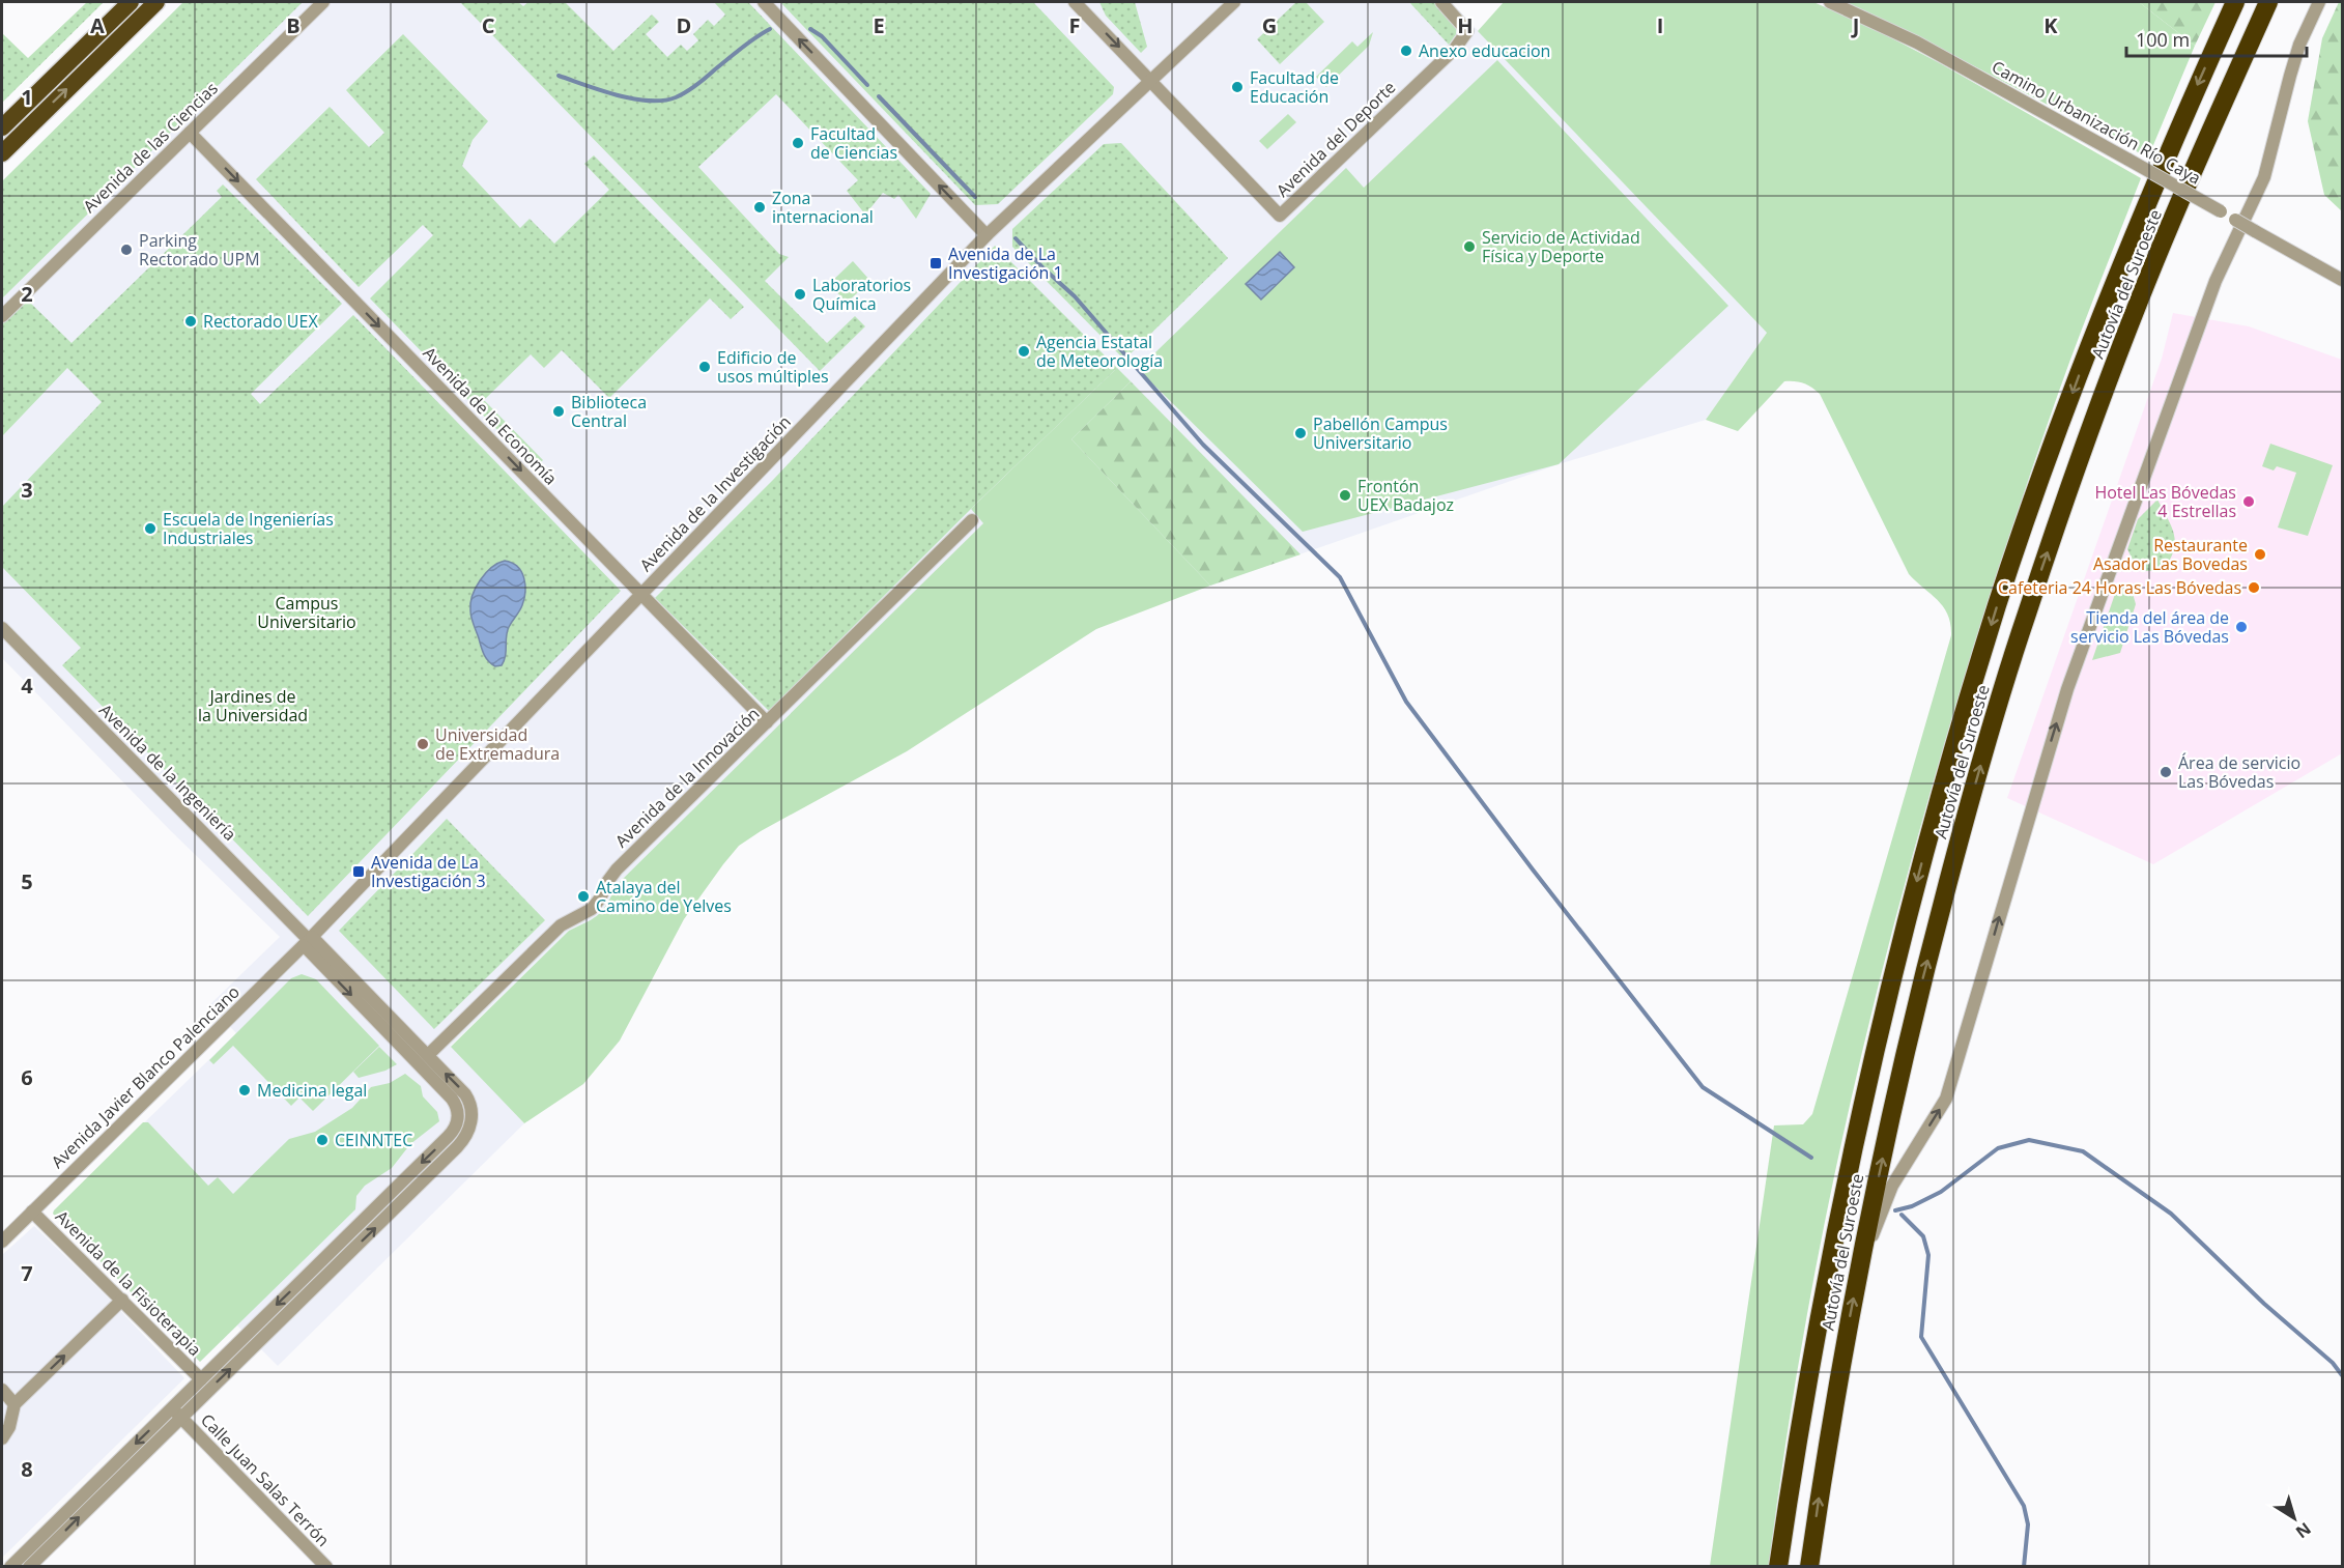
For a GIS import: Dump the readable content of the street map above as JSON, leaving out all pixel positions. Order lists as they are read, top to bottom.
{
  "streets": {
    "highway": ["Autovía del Suroeste"],
    "street": [
      "Camino Urbanización Río Caya",
      "Avenida del Deporte",
      "Avenida de las Ciencias",
      "Avenida de la Economía",
      "Avenida de la Investigación",
      "Avenida de la Ingeniería",
      "Avenida de la Innovación",
      "Avenida Javier Blanco Palenciano",
      "Avenida de la Fisioterapia",
      "Calle Juan Salas Terrón"
    ]
  },
  "crossings": [
    ["Avenida del Deporte", "Avenida de la Investigación"],
    ["Avenida de las Ciencias", "Avenida de la Economía"],
    ["Avenida de la Economía", "Avenida de la Investigación"],
    ["Avenida de la Economía", "Avenida de la Innovación"],
    ["Avenida de la Investigación", "Avenida de la Ingeniería"],
    ["Avenida de la Investigación", "Avenida Javier Blanco Palenciano"],
    ["Avenida de la Ingeniería", "Avenida Javier Blanco Palenciano"],
    ["Avenida Javier Blanco Palenciano", "Avenida de la Fisioterapia"]
  ],
  "one_way": ["Avenida de la Economía"],
  "parks": ["Campus Universitario", "Jardines de la Universidad"],
  "places": {
    "other": [
      "Anexo educacion",
      "Facultad de Educación",
      "Facultad de Ciencias",
      "Zona internacional",
      "Servicio de Actividad Física y Deporte",
      "Parking Rectorado UPM",
      "Laboratorios Química",
      "Rectorado UEX",
      "Agencia Estatal de Meteorología",
      "Edificio de usos múltiples",
      "Biblioteca Central",
      "Pabellón Campus Universitario",
      "Frontón UEX Badajoz",
      "Hotel Las Bóvedas 4 Estrellas",
      "Escuela de Ingenierías Industriales",
      "Restaurante Asador Las Bovedas",
      "Cafeteria 24 Horas Las Bóvedas",
      "Tienda del área de servicio Las Bóvedas",
      "Universidad de Extremadura",
      "Área de servicio Las Bóvedas",
      "Atalaya del Camino de Yelves",
      "Medicina legal",
      "CEINNTEC"
    ],
    "transit": ["Avenida de La Investigación 1", "Avenida de La Investigación 3"]
  },
  "scale_bar": "100 m",
  "north": "bottom right",
  "grid": {
    "columns": [
      "A",
      "B",
      "C",
      "D",
      "E",
      "F",
      "G",
      "H",
      "I",
      "J",
      "K"
    ],
    "rows": [
      "1",
      "2",
      "3",
      "4",
      "5",
      "6",
      "7",
      "8"
    ]
  }
}
